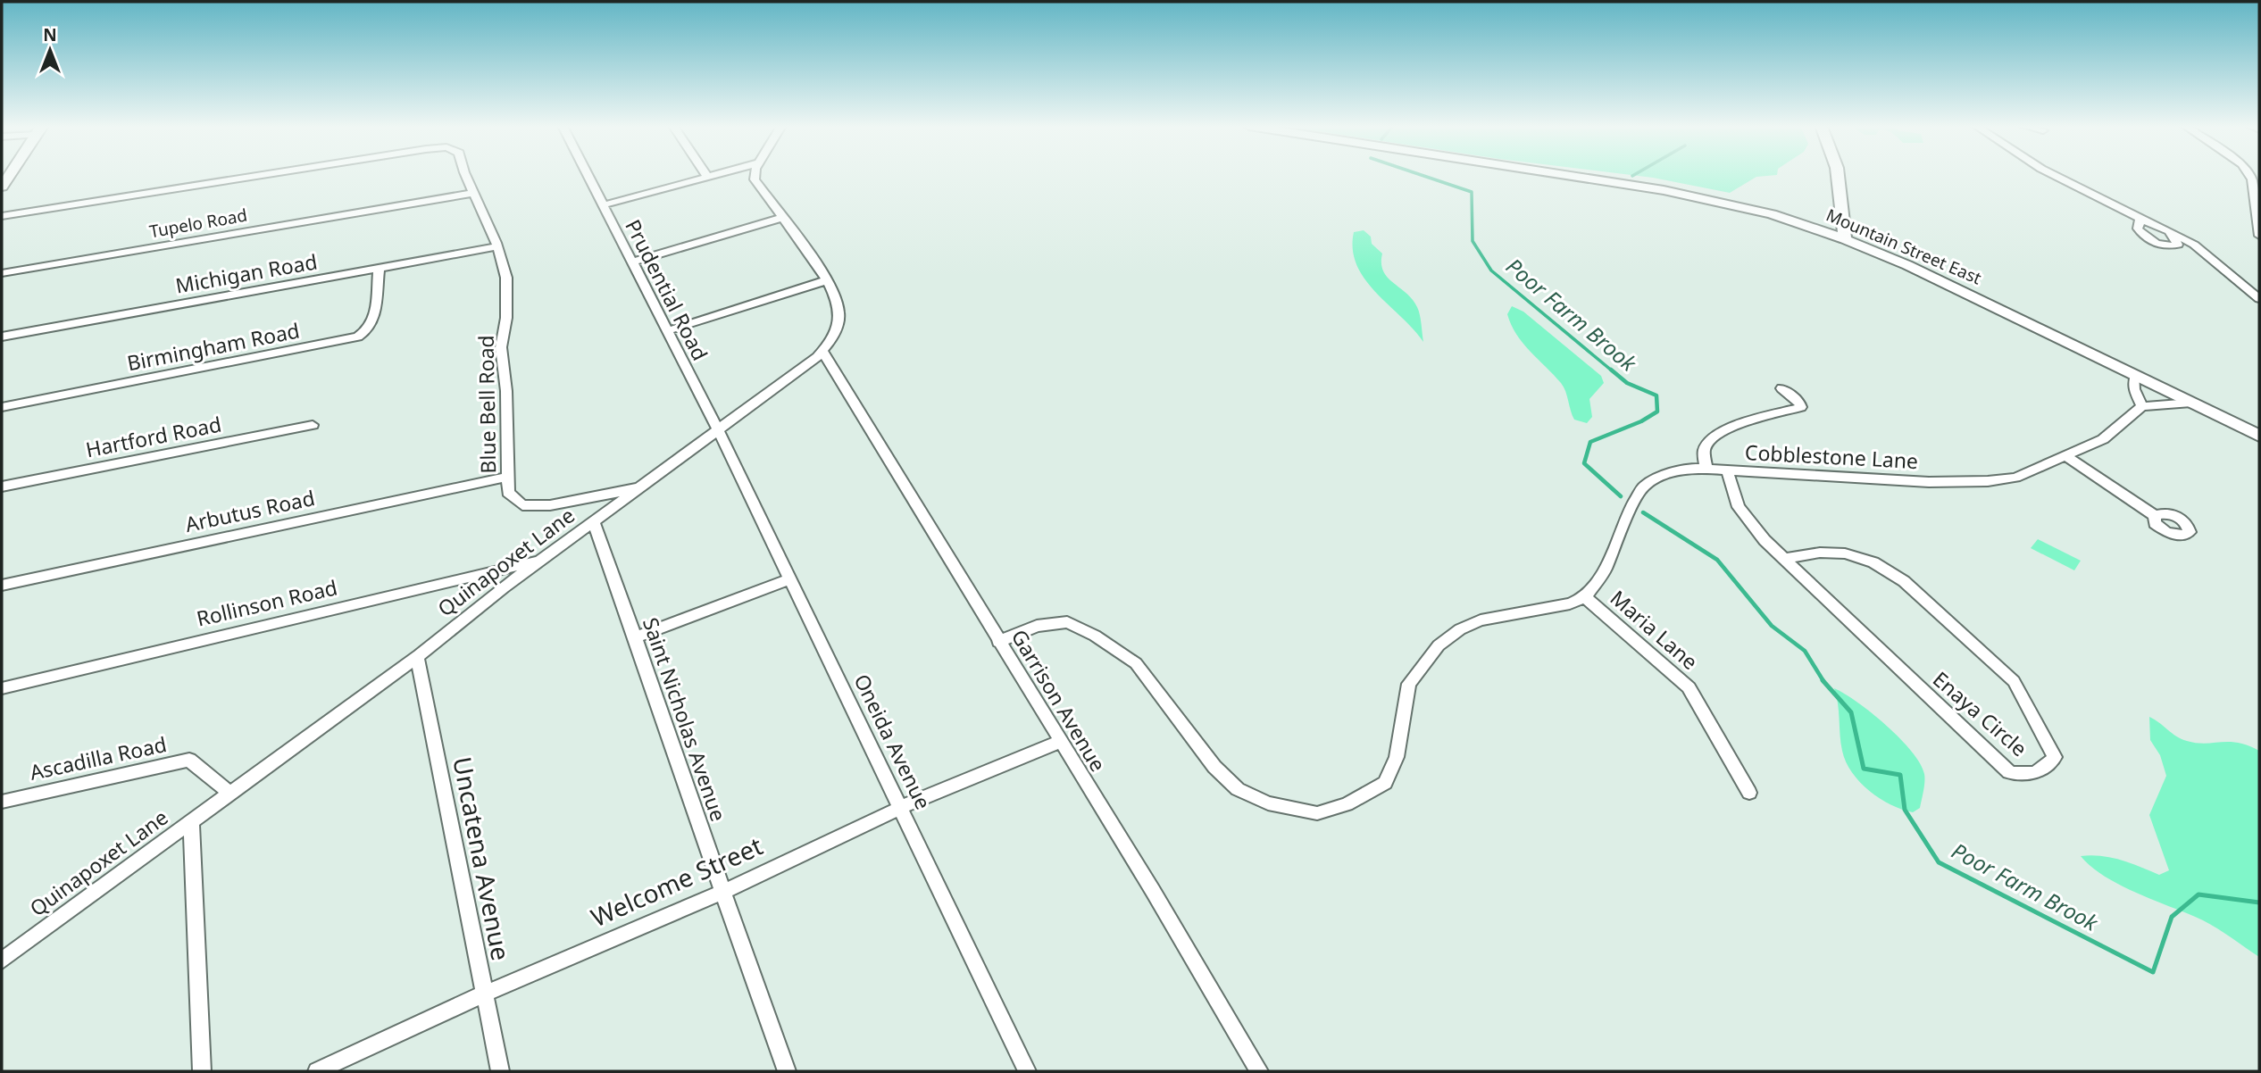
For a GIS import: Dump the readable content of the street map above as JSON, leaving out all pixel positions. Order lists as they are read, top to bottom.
{
  "streets": {
    "main road": ["Mountain Street East"],
    "street": [
      "Tupelo Road",
      "Michigan Road",
      "Prudential Road",
      "Birmingham Road",
      "Blue Bell Road",
      "Hartford Road",
      "Cobblestone Lane",
      "Arbutus Road",
      "Quinapoxet Lane",
      "Rollinson Road",
      "Maria Lane",
      "Garrison Avenue",
      "Enaya Circle",
      "Saint Nicholas Avenue",
      "Oneida Avenue",
      "Ascadilla Road",
      "Uncatena Avenue",
      "Welcome Street"
    ]
  },
  "crossings": [
    ["Tupelo Road", "Blue Bell Road"],
    ["Michigan Road", "Birmingham Road"],
    ["Michigan Road", "Blue Bell Road"],
    ["Prudential Road", "Quinapoxet Lane"],
    ["Prudential Road", "Oneida Avenue"],
    ["Blue Bell Road", "Arbutus Road"],
    ["Blue Bell Road", "Quinapoxet Lane"],
    ["Cobblestone Lane", "Maria Lane"],
    ["Cobblestone Lane", "Enaya Circle"],
    ["Quinapoxet Lane", "Rollinson Road"],
    ["Quinapoxet Lane", "Garrison Avenue"],
    ["Quinapoxet Lane", "Saint Nicholas Avenue"],
    ["Quinapoxet Lane", "Oneida Avenue"],
    ["Quinapoxet Lane", "Ascadilla Road"],
    ["Quinapoxet Lane", "Uncatena Avenue"],
    ["Garrison Avenue", "Welcome Street"],
    ["Saint Nicholas Avenue", "Welcome Street"],
    ["Oneida Avenue", "Welcome Street"],
    ["Uncatena Avenue", "Welcome Street"]
  ],
  "water": ["Poor Farm Brook"],
  "north": "top"
}
